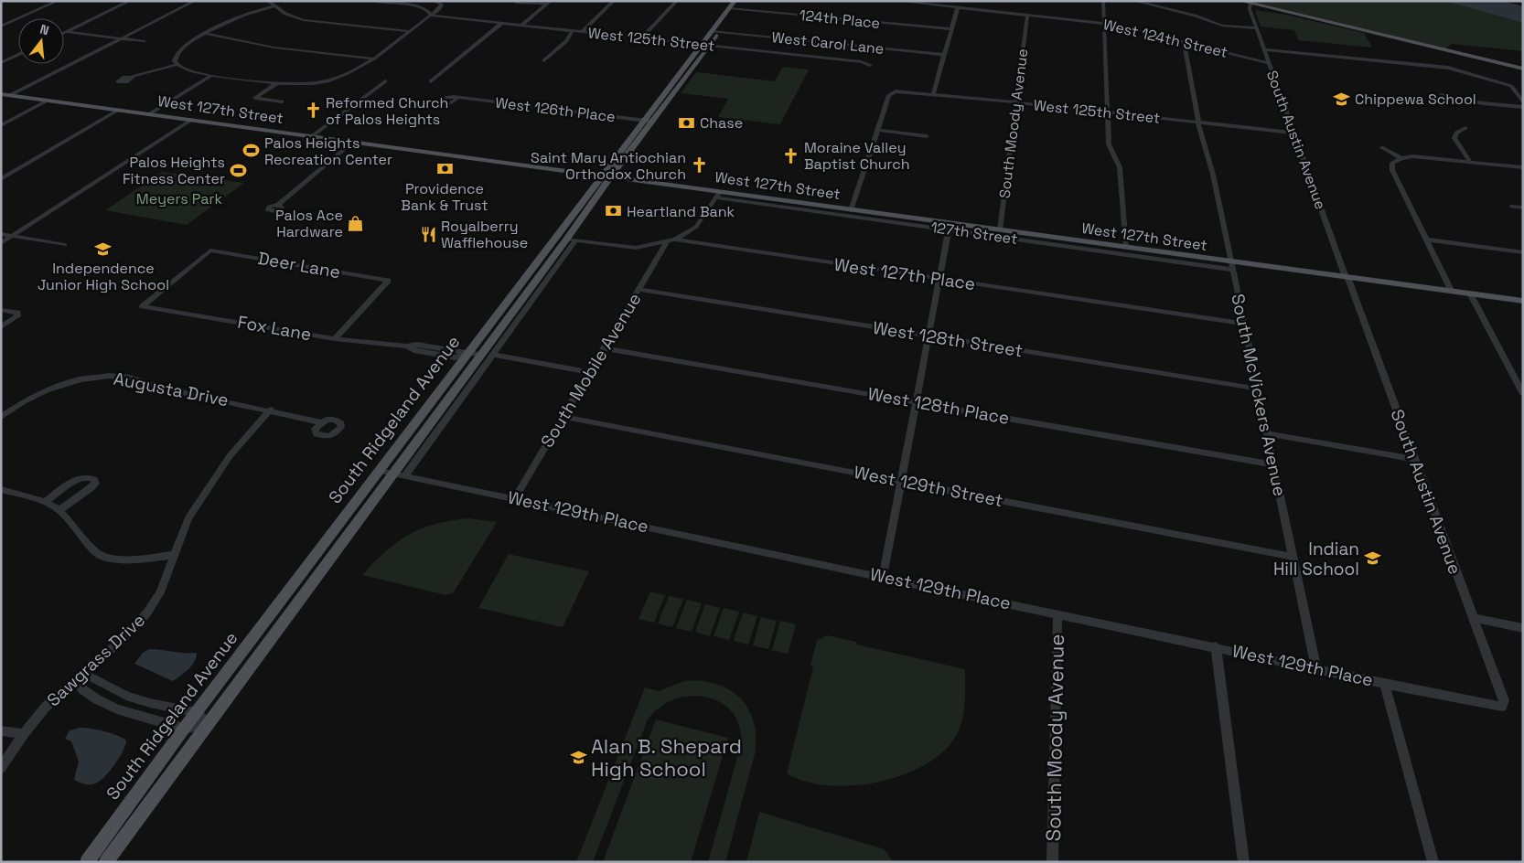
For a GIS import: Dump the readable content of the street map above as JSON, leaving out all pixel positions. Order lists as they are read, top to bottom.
{
  "streets": {
    "main road": ["West 127th Street", "South Ridgeland Avenue"],
    "street": [
      "124th Place",
      "West 124th Street",
      "West 125th Street",
      "West Carol Lane",
      "West 126th Place",
      "South Moody Avenue",
      "South Austin Avenue",
      "127th Street",
      "Deer Lane",
      "West 127th Place",
      "Fox Lane",
      "West 128th Street",
      "South Mobile Avenue",
      "Augusta Drive",
      "South McVickers Avenue",
      "West 128th Place",
      "West 129th Street",
      "West 129th Place",
      "Sawgrass Drive"
    ]
  },
  "crossings": [
    ["124th Place", "South Ridgeland Avenue"],
    ["West 124th Street", "South Moody Avenue"],
    ["West 124th Street", "South Austin Avenue"],
    ["West 124th Street", "South McVickers Avenue"],
    ["West 125th Street", "South Moody Avenue"],
    ["West 125th Street", "South Austin Avenue"],
    ["West 125th Street", "South McVickers Avenue"],
    ["West 125th Street", "South Ridgeland Avenue"],
    ["West Carol Lane", "South Ridgeland Avenue"],
    ["West 127th Street", "South Moody Avenue"],
    ["West 127th Street", "South Austin Avenue"],
    ["West 127th Street", "127th Street"],
    ["West 127th Street", "South McVickers Avenue"],
    ["West 127th Street", "South Ridgeland Avenue"],
    ["West 126th Place", "South Ridgeland Avenue"],
    ["South Moody Avenue", "West 129th Place"],
    ["South Austin Avenue", "West 129th Place"],
    ["127th Street", "South McVickers Avenue"],
    ["Deer Lane", "Fox Lane"],
    ["West 127th Place", "South Mobile Avenue"],
    ["West 127th Place", "South McVickers Avenue"],
    ["West 127th Place", "South Ridgeland Avenue"],
    ["Fox Lane", "South Ridgeland Avenue"],
    ["West 128th Street", "South Mobile Avenue"],
    ["West 128th Street", "South McVickers Avenue"],
    ["South Mobile Avenue", "West 128th Place"],
    ["South Mobile Avenue", "West 129th Street"],
    ["South Mobile Avenue", "West 129th Place"],
    ["Augusta Drive", "Sawgrass Drive"],
    ["South McVickers Avenue", "West 128th Place"],
    ["South McVickers Avenue", "West 129th Street"],
    ["South McVickers Avenue", "West 129th Place"],
    ["South Ridgeland Avenue", "West 129th Place"]
  ],
  "parks": ["Meyers Park"],
  "places": {
    "school or university": [
      "Chippewa School",
      "Independence Junior High School",
      "Indian Hill School",
      "Alan B. Shepard High School"
    ],
    "church": ["Reformed Church of Palos Heights", "Moraine Valley Baptist Church", "Saint Mary Antiochian Orthodox Church"],
    "bank": ["Chase", "Providence Bank & Trust", "Heartland Bank"],
    "sports": ["Palos Heights Recreation Center", "Palos Heights Fitness Center"],
    "shop": ["Palos Ace Hardware"],
    "restaurant": ["Royalberry Wafflehouse"]
  },
  "north": "top"
}
